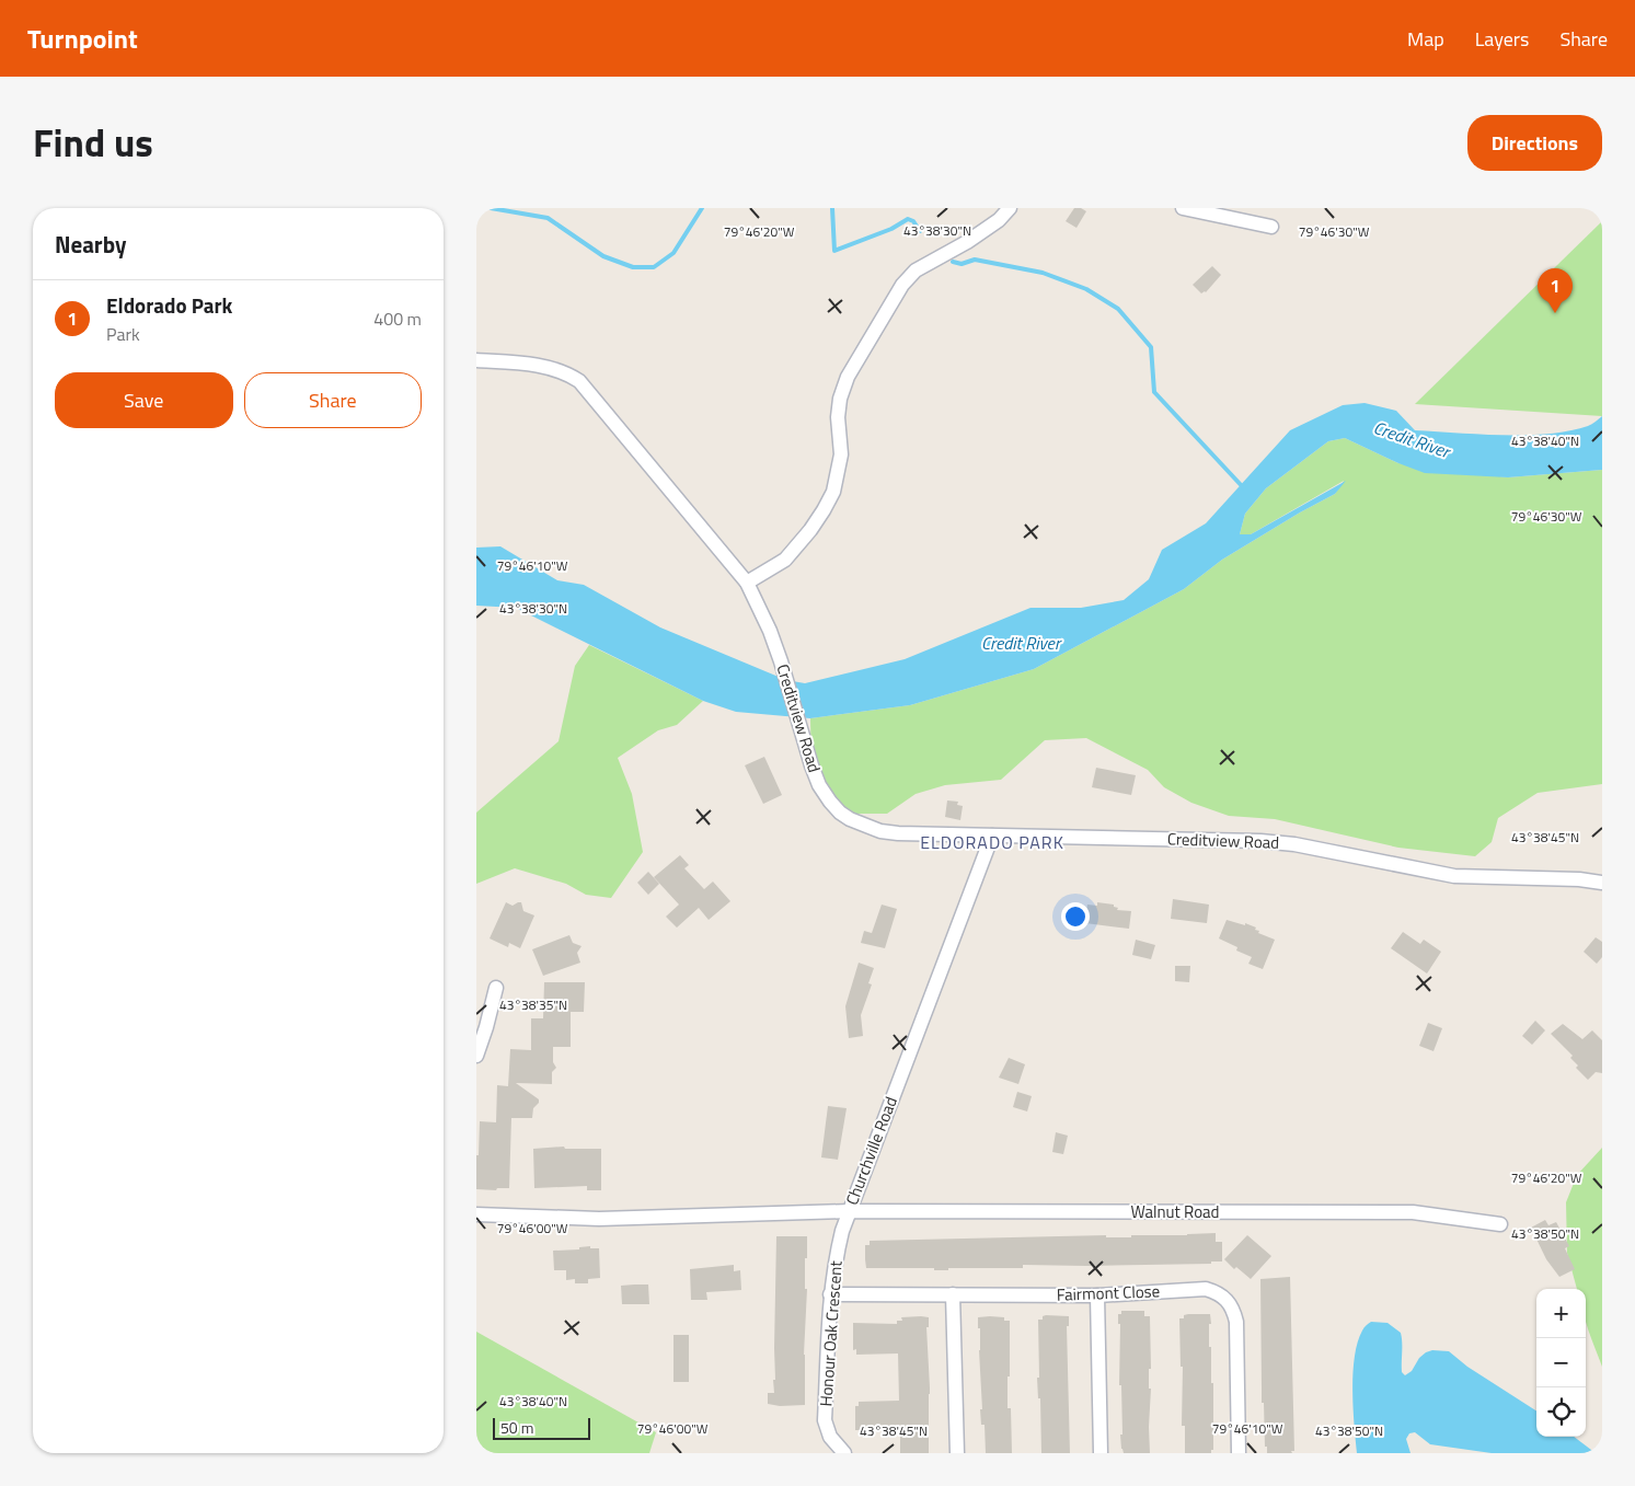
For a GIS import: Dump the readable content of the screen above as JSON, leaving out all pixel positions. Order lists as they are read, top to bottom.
{
  "streets": {
    "street": [
      "Creditview Road",
      "Churchville Road",
      "Walnut Road",
      "Fairmont Close",
      "Honour Oak Crescent"
    ]
  },
  "crossings": [
    ["Creditview Road", "Churchville Road"],
    ["Churchville Road", "Walnut Road"],
    ["Churchville Road", "Honour Oak Crescent"],
    ["Walnut Road", "Honour Oak Crescent"],
    ["Fairmont Close", "Honour Oak Crescent"]
  ],
  "districts": ["ELDORADO PARK"],
  "water": ["Credit River"],
  "scale_bar": "50 m",
  "page": {
    "header": "Turnpoint",
    "nav": ["Map", "Layers", "Share"],
    "title": "Find us",
    "buttons": [
      "Directions",
      ["Save", "Share"]
    ],
    "heading": "Nearby",
    "pins": "1",
    "list": [
      {
        "mark": "1",
        "name": "Eldorado Park",
        "note": "Park",
        "value": "400 m"
      }
    ],
    "map_buttons": ["+", "−"],
    "scale": "50 m"
  },
  "coordinates": [
    "43°38'30\"N",
    "79°46'20\"W",
    "79°46'30\"W",
    "43°38'40\"N",
    "79°46'10\"W",
    "43°38'45\"N",
    "43°38'35\"N",
    "79°46'00\"W",
    "43°38'50\"N"
  ]
}
